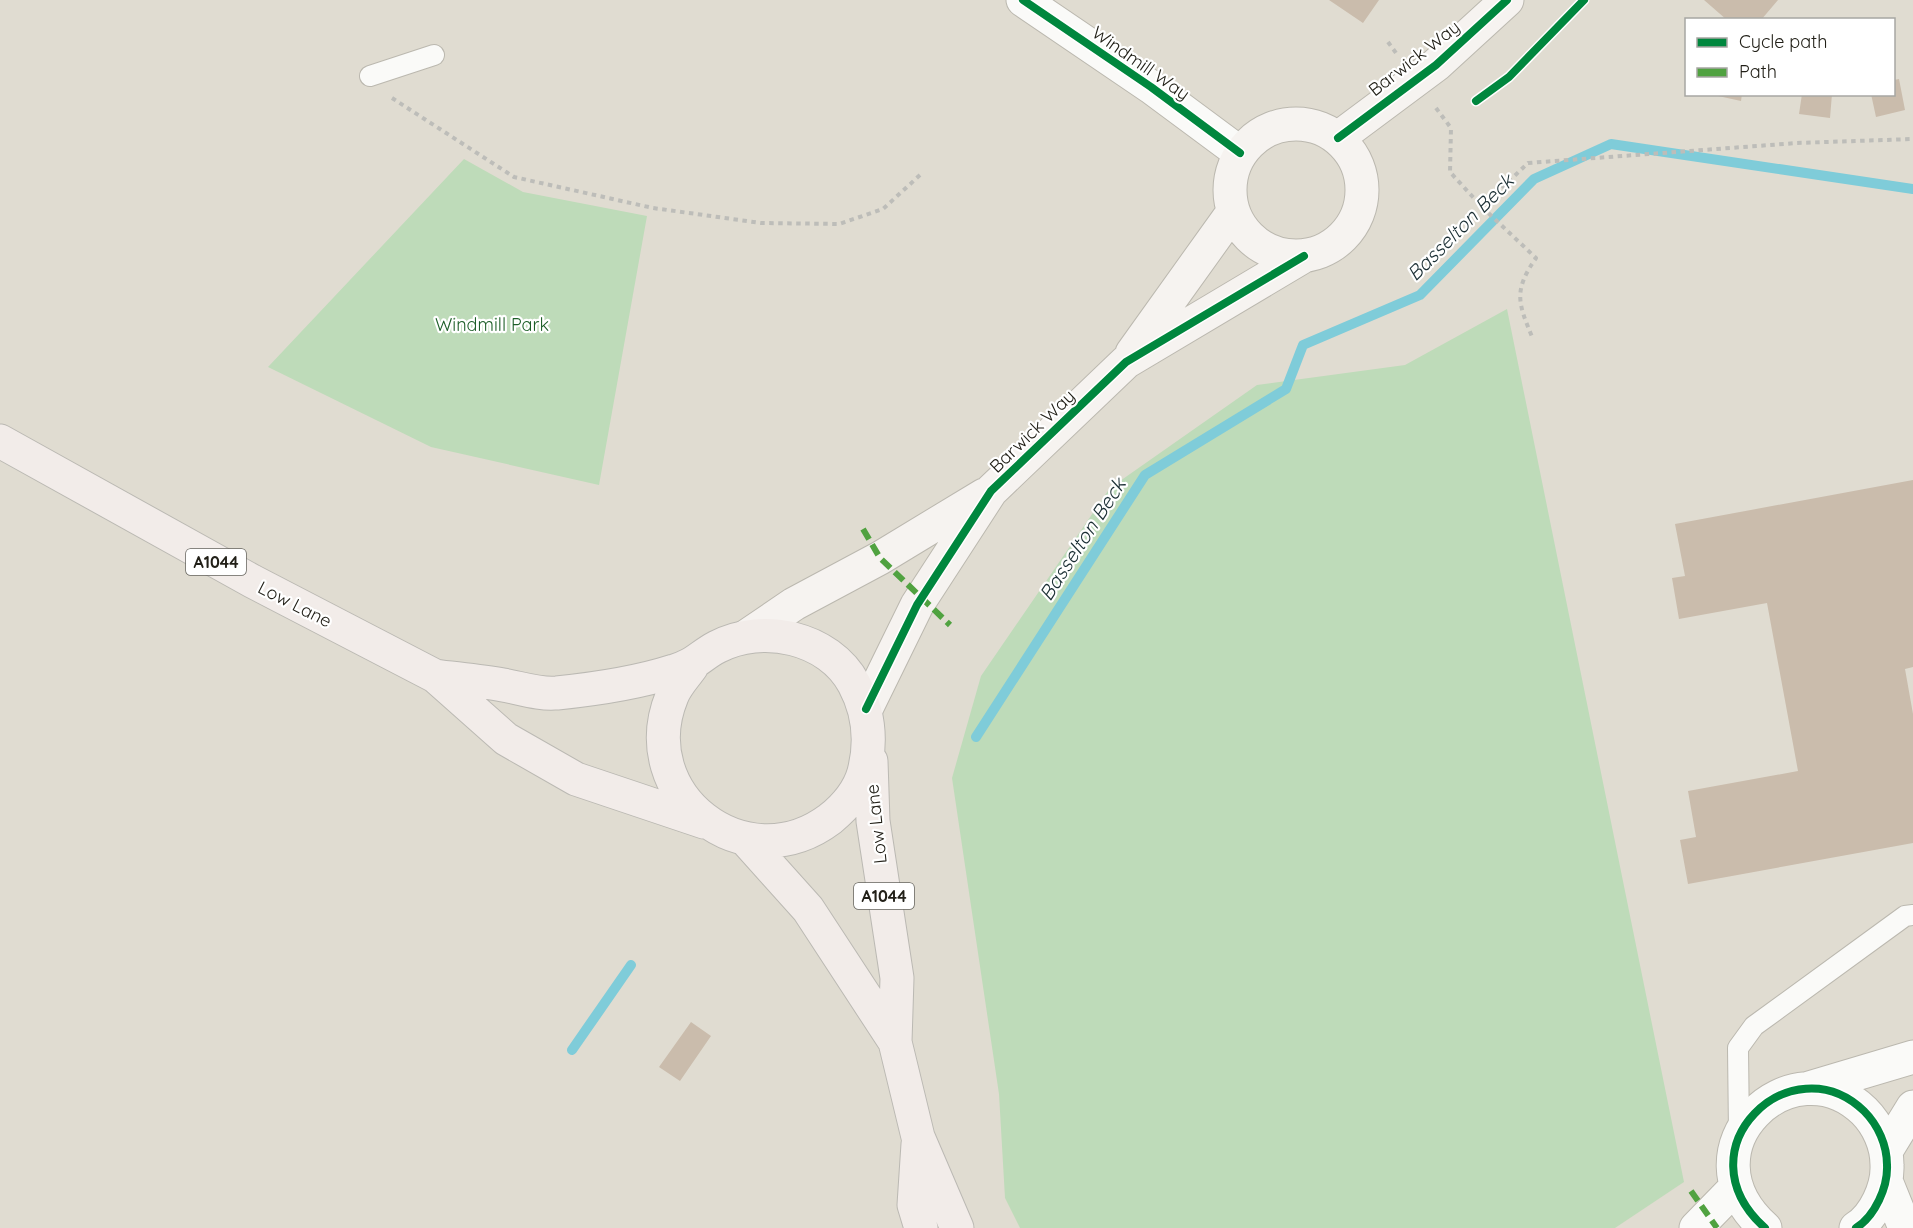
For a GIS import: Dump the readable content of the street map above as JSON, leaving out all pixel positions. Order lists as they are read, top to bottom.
{
  "streets": {
    "main road": ["A1044", "Low Lane"],
    "street": ["Barwick Way", "Windmill Way"]
  },
  "crossings": [
    ["Barwick Way", "Windmill Way"],
    ["Barwick Way", "Low Lane"]
  ],
  "water": ["Basselton Beck"],
  "parks": ["Windmill Park"],
  "legend": ["Cycle path", "Path"]
}
